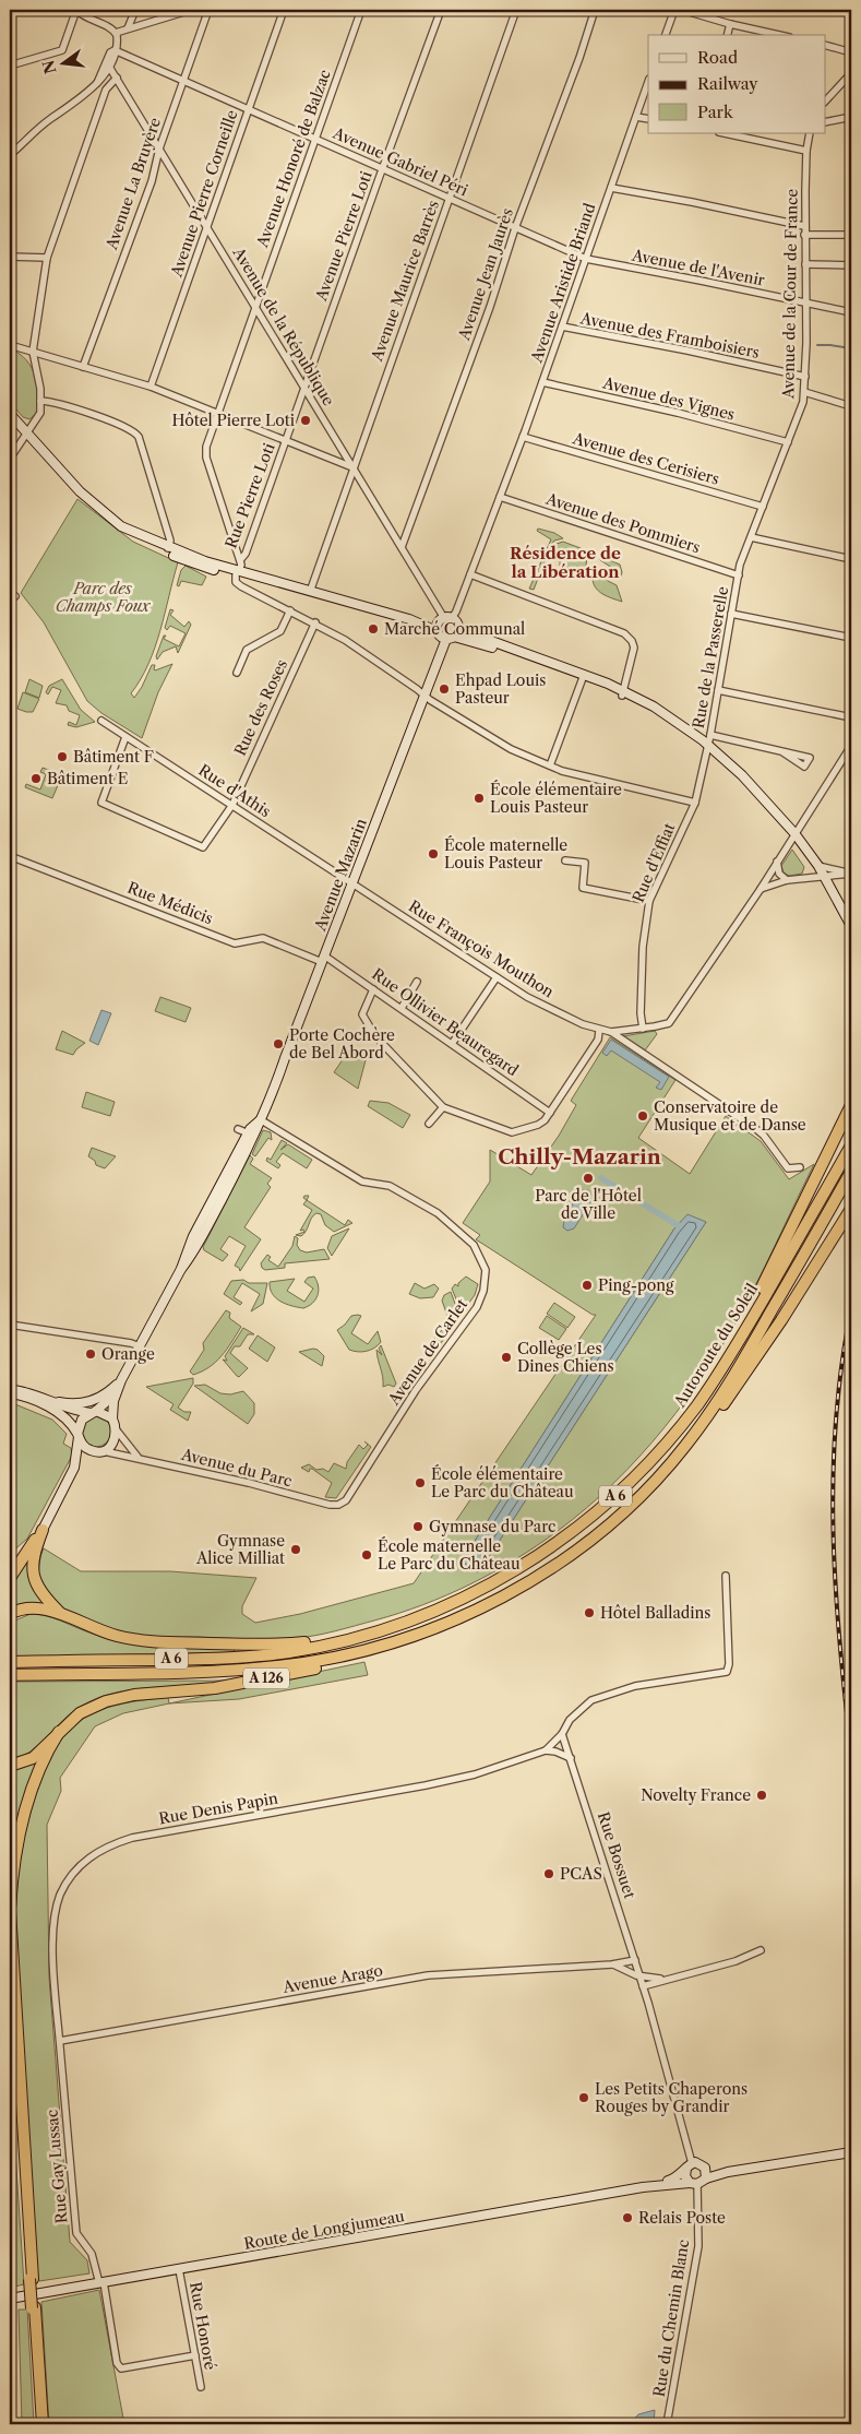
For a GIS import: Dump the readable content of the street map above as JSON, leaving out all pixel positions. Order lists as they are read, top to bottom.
{
  "streets": {
    "highway": ["Autoroute du Soleil", "A 6", "A 126"],
    "street": [
      "Avenue Honoré de Balzac",
      "Avenue Gabriel Péri",
      "Avenue La Bruyère",
      "Avenue Pierre Corneille",
      "Avenue Pierre Loti",
      "Avenue de l'Avenir",
      "Avenue Jean Jaurès",
      "Avenue Maurice Barrès",
      "Avenue Aristide Briand",
      "Avenue de la Cour de France",
      "Avenue de la République",
      "Avenue des Framboisiers",
      "Avenue des Vignes",
      "Avenue des Cerisiers",
      "Rue Pierre Loti",
      "Avenue des Pommiers",
      "Rue de la Passerelle",
      "Rue des Roses",
      "Rue d'Athis",
      "Rue d'Effiat",
      "Avenue Mazarin",
      "Rue Médicis",
      "Rue François Mouthon",
      "Rue Ollivier Beauregard",
      "Avenue de Carlet",
      "Avenue du Parc",
      "Rue Denis Papin",
      "Rue Bossuet",
      "Avenue Arago",
      "Rue Gay Lussac",
      "Route de Longjumeau",
      "Rue du Chemin Blanc",
      "Rue Honoré"
    ]
  },
  "crossings": [
    ["Avenue Honoré de Balzac", "Avenue Gabriel Péri"],
    ["Avenue Honoré de Balzac", "Avenue de la République"],
    ["Avenue Honoré de Balzac", "Rue Pierre Loti"],
    ["Avenue Gabriel Péri", "Avenue La Bruyère"],
    ["Avenue Gabriel Péri", "Avenue Pierre Corneille"],
    ["Avenue Gabriel Péri", "Avenue Pierre Loti"],
    ["Avenue Gabriel Péri", "Avenue de l'Avenir"],
    ["Avenue Gabriel Péri", "Avenue Jean Jaurès"],
    ["Avenue Gabriel Péri", "Avenue Maurice Barrès"],
    ["Avenue Gabriel Péri", "Avenue Aristide Briand"],
    ["Avenue La Bruyère", "Avenue de la République"],
    ["Avenue Pierre Corneille", "Avenue de la République"],
    ["Avenue Pierre Loti", "Avenue de la République"],
    ["Avenue Pierre Loti", "Rue Pierre Loti"],
    ["Avenue de l'Avenir", "Avenue Aristide Briand"],
    ["Avenue de l'Avenir", "Avenue de la Cour de France"],
    ["Avenue Jean Jaurès", "Avenue de la République"],
    ["Avenue Maurice Barrès", "Avenue de la République"],
    ["Avenue Aristide Briand", "Avenue de la République"],
    ["Avenue Aristide Briand", "Avenue des Framboisiers"],
    ["Avenue Aristide Briand", "Avenue des Vignes"],
    ["Avenue Aristide Briand", "Avenue des Cerisiers"],
    ["Avenue Aristide Briand", "Avenue des Pommiers"],
    ["Avenue de la Cour de France", "Avenue des Framboisiers"],
    ["Avenue de la Cour de France", "Avenue des Vignes"],
    ["Avenue de la Cour de France", "Avenue des Cerisiers"],
    ["Avenue de la Cour de France", "Avenue des Pommiers"],
    ["Avenue de la Cour de France", "Rue de la Passerelle"],
    ["Avenue des Pommiers", "Rue de la Passerelle"],
    ["Rue de la Passerelle", "Rue d'Effiat"],
    ["Rue des Roses", "Rue d'Athis"],
    ["Rue d'Athis", "Avenue Mazarin"],
    ["Rue d'Athis", "Rue François Mouthon"],
    ["Avenue Mazarin", "Rue Médicis"],
    ["Avenue Mazarin", "Rue François Mouthon"],
    ["Avenue Mazarin", "Rue Ollivier Beauregard"],
    ["Avenue Mazarin", "Avenue de Carlet"],
    ["Avenue Mazarin", "Avenue du Parc"],
    ["Rue Médicis", "Rue Ollivier Beauregard"],
    ["Autoroute du Soleil", "A 126"],
    ["Avenue de Carlet", "Avenue du Parc"],
    ["Rue Denis Papin", "Rue Bossuet"],
    ["Rue Denis Papin", "Avenue Arago"],
    ["Rue Denis Papin", "Rue Gay Lussac"],
    ["Rue Bossuet", "Avenue Arago"],
    ["Rue Bossuet", "Route de Longjumeau"],
    ["Rue Bossuet", "Rue du Chemin Blanc"],
    ["Avenue Arago", "Rue Gay Lussac"],
    ["Rue Gay Lussac", "Route de Longjumeau"],
    ["Rue Gay Lussac", "Rue Honoré"],
    ["Route de Longjumeau", "Rue du Chemin Blanc"],
    ["Route de Longjumeau", "Rue Honoré"]
  ],
  "districts": ["Résidence de la Libération", "Chilly-Mazarin"],
  "parks": ["Parc des Champs Foux"],
  "places": [
    "Hôtel Pierre Loti",
    "Marché Communal",
    "Ehpad Louis Pasteur",
    "Bâtiment F",
    "Bâtiment E",
    "École élémentaire Louis Pasteur",
    "École maternelle Louis Pasteur",
    "Porte Cochère de Bel Abord",
    "Conservatoire de Musique et de Danse",
    "Parc de l'Hôtel de Ville",
    "Ping-pong",
    "Orange",
    "Collège Les Dines Chiens",
    "École élémentaire Le Parc du Château",
    "Gymnase du Parc",
    "Gymnase Alice Milliat",
    "École maternelle Le Parc du Château",
    "Hôtel Balladins",
    "Novelty France",
    "PCAS",
    "Les Petits Chaperons Rouges by Grandir",
    "Relais Poste"
  ],
  "legend": ["Road", "Railway", "Park"],
  "north": "left"
}
